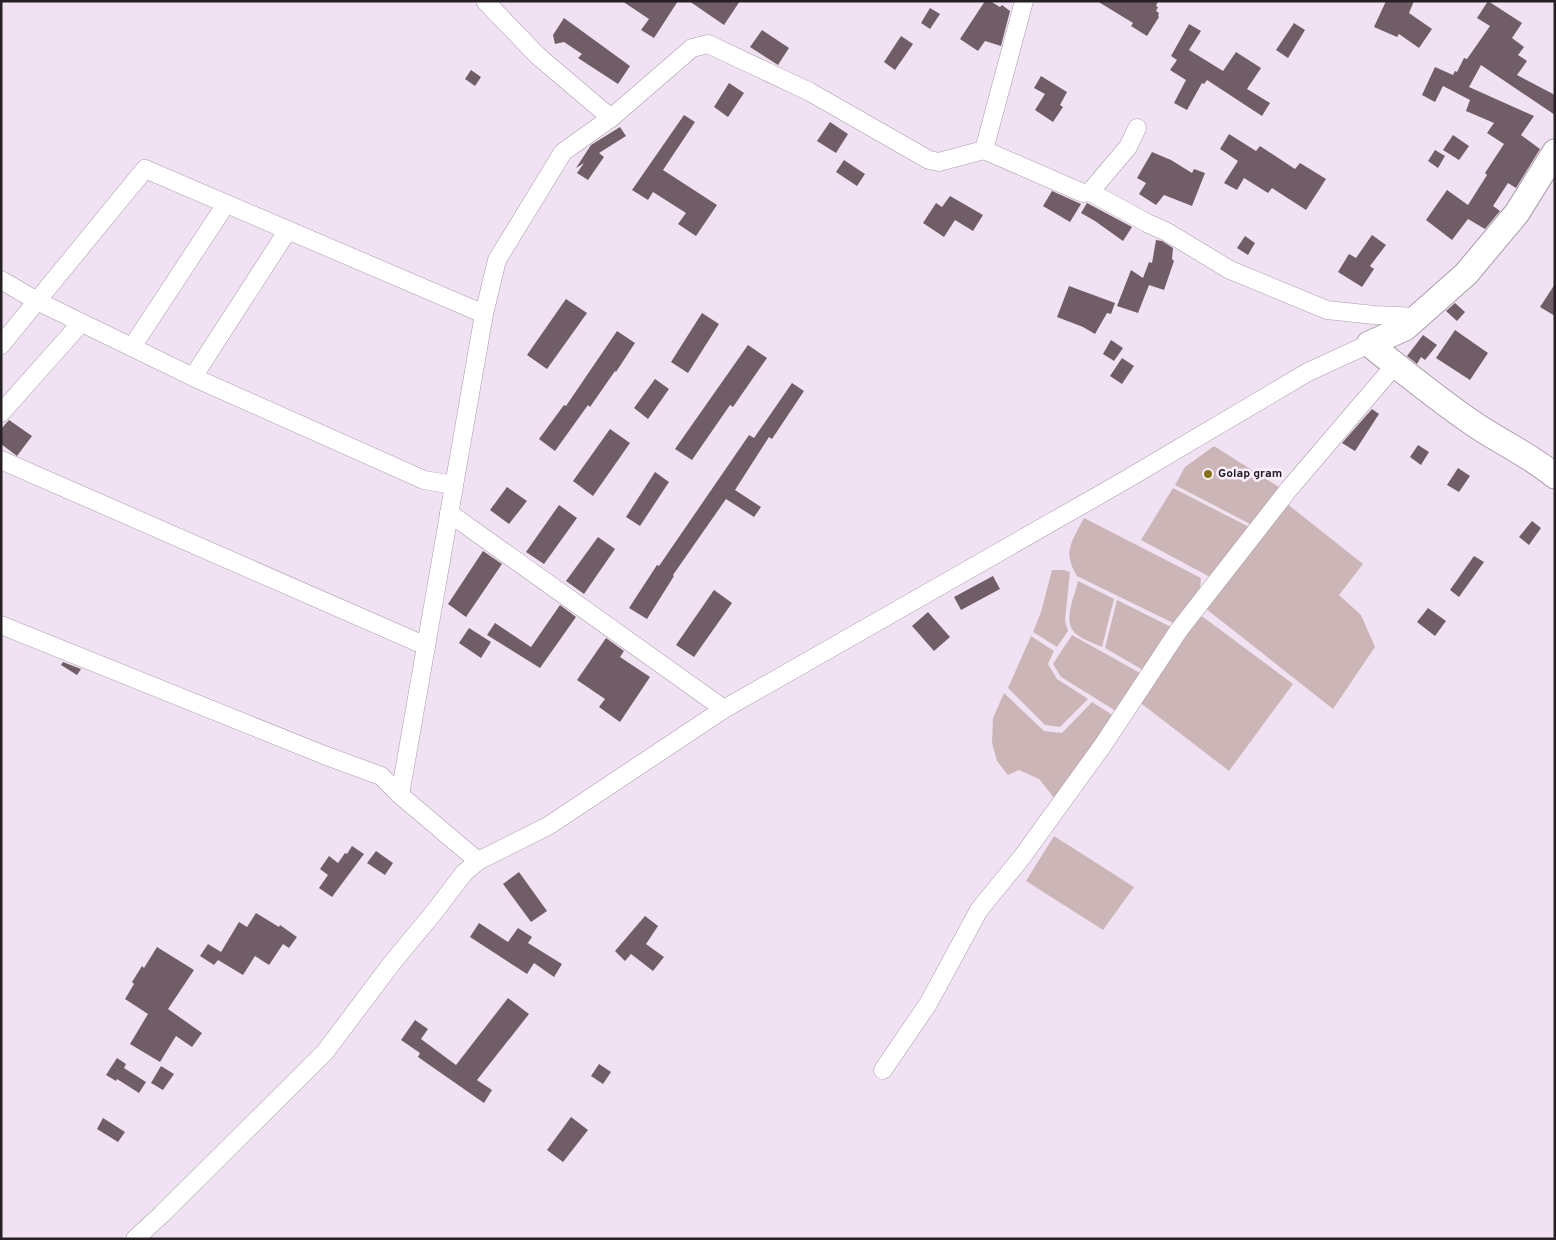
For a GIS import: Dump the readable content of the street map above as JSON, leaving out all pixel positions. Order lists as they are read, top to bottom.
{
  "places": ["Golap gram"]
}
